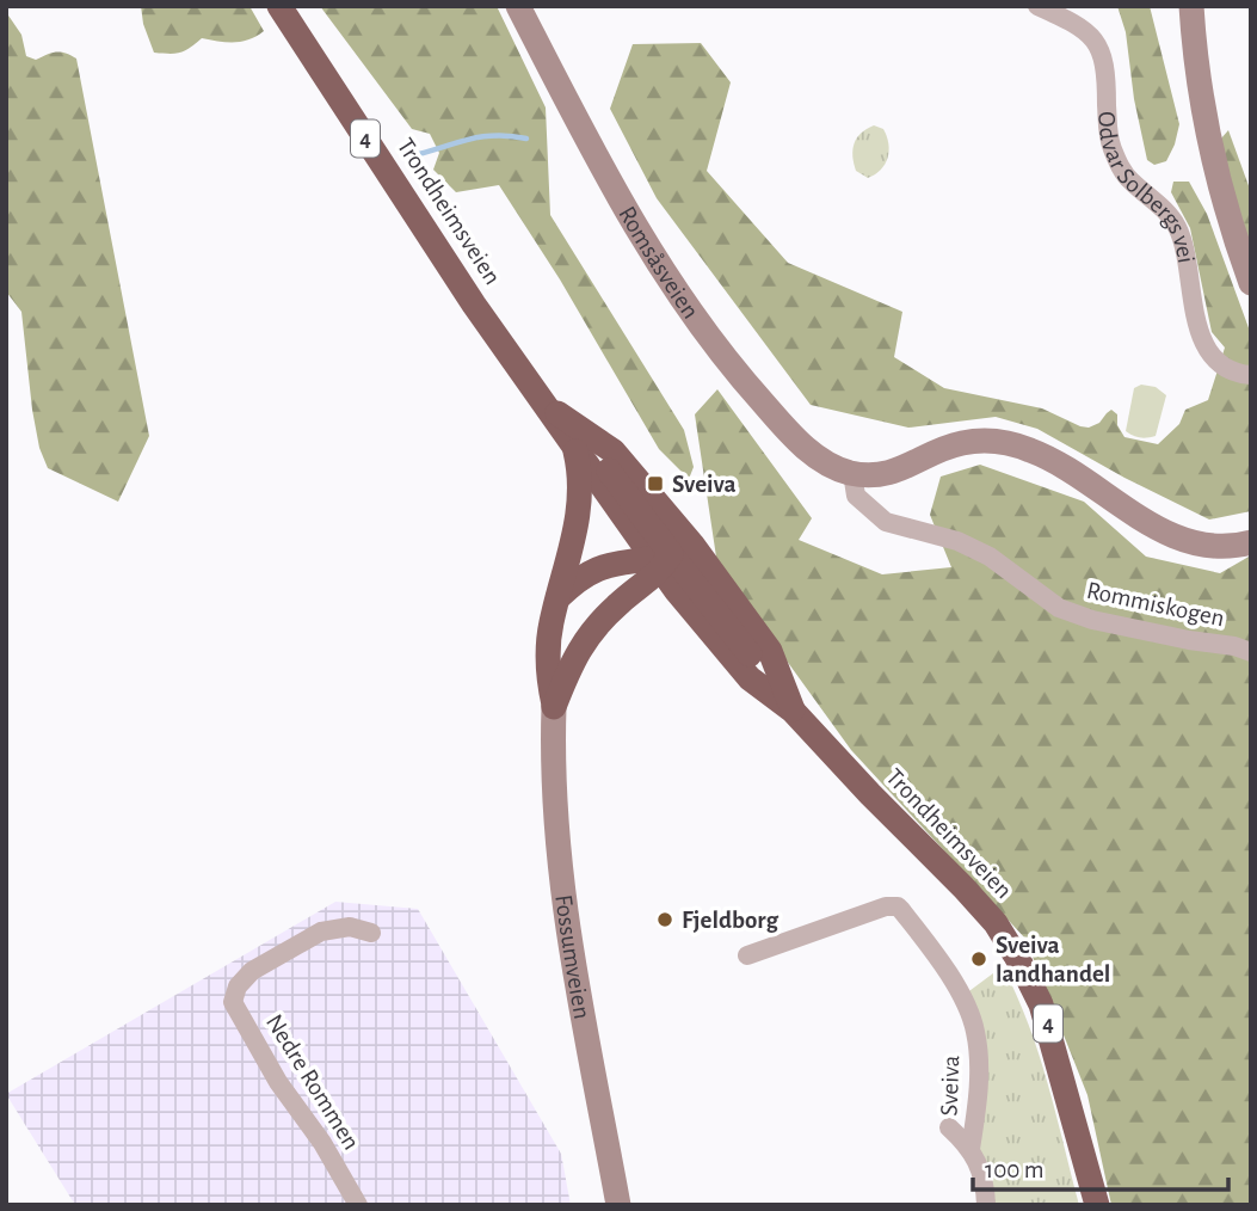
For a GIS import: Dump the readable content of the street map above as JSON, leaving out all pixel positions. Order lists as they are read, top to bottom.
{
  "streets": {
    "highway": ["4", "Trondheimsveien"],
    "street": [
      "Odvar Solbergs vei",
      "Romsåsveien",
      "Rommiskogen",
      "Fossumveien",
      "Nedre Rommen",
      "Sveiva"
    ]
  },
  "crossings": [
    ["Romsåsveien", "Rommiskogen"]
  ],
  "places": {
    "transit": ["Sveiva"],
    "other": ["Fjeldborg", "Sveiva landhandel"]
  },
  "scale_bar": "100 m"
}
